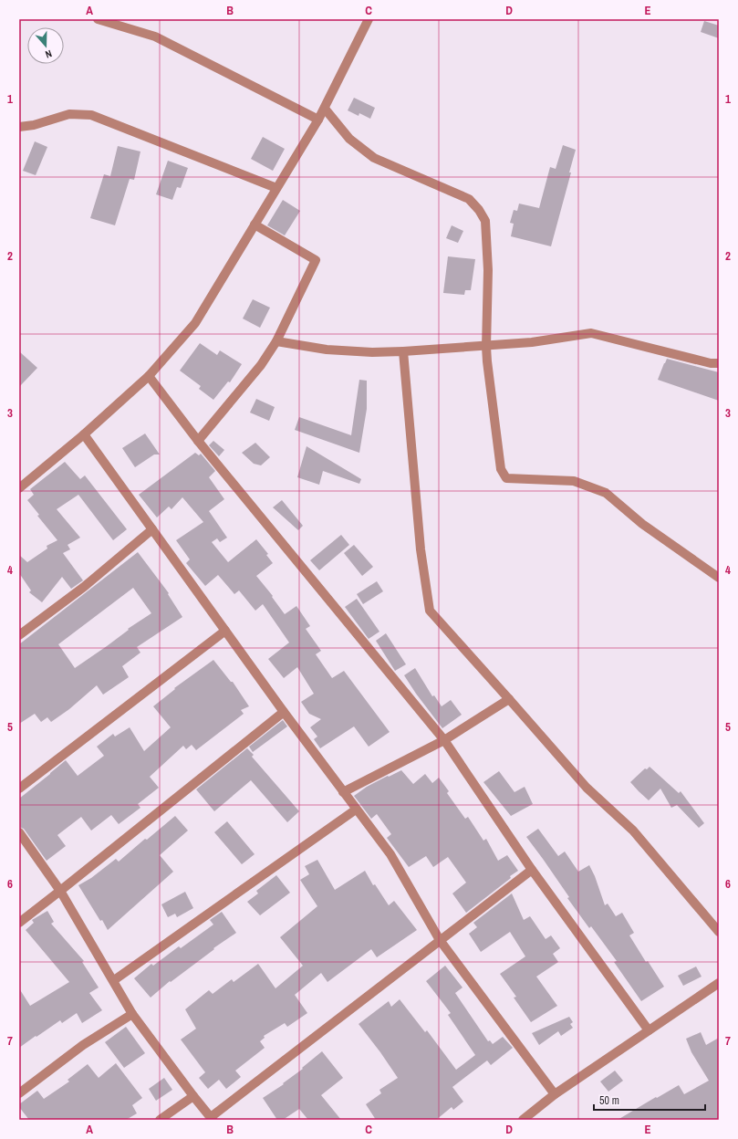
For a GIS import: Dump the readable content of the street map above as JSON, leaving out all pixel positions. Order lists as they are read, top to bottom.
{
  "scale_bar": "50 m",
  "north": "bottom",
  "grid": {
    "columns": [
      "A",
      "B",
      "C",
      "D",
      "E"
    ],
    "rows": [
      "1",
      "2",
      "3",
      "4",
      "5",
      "6",
      "7"
    ]
  }
}
